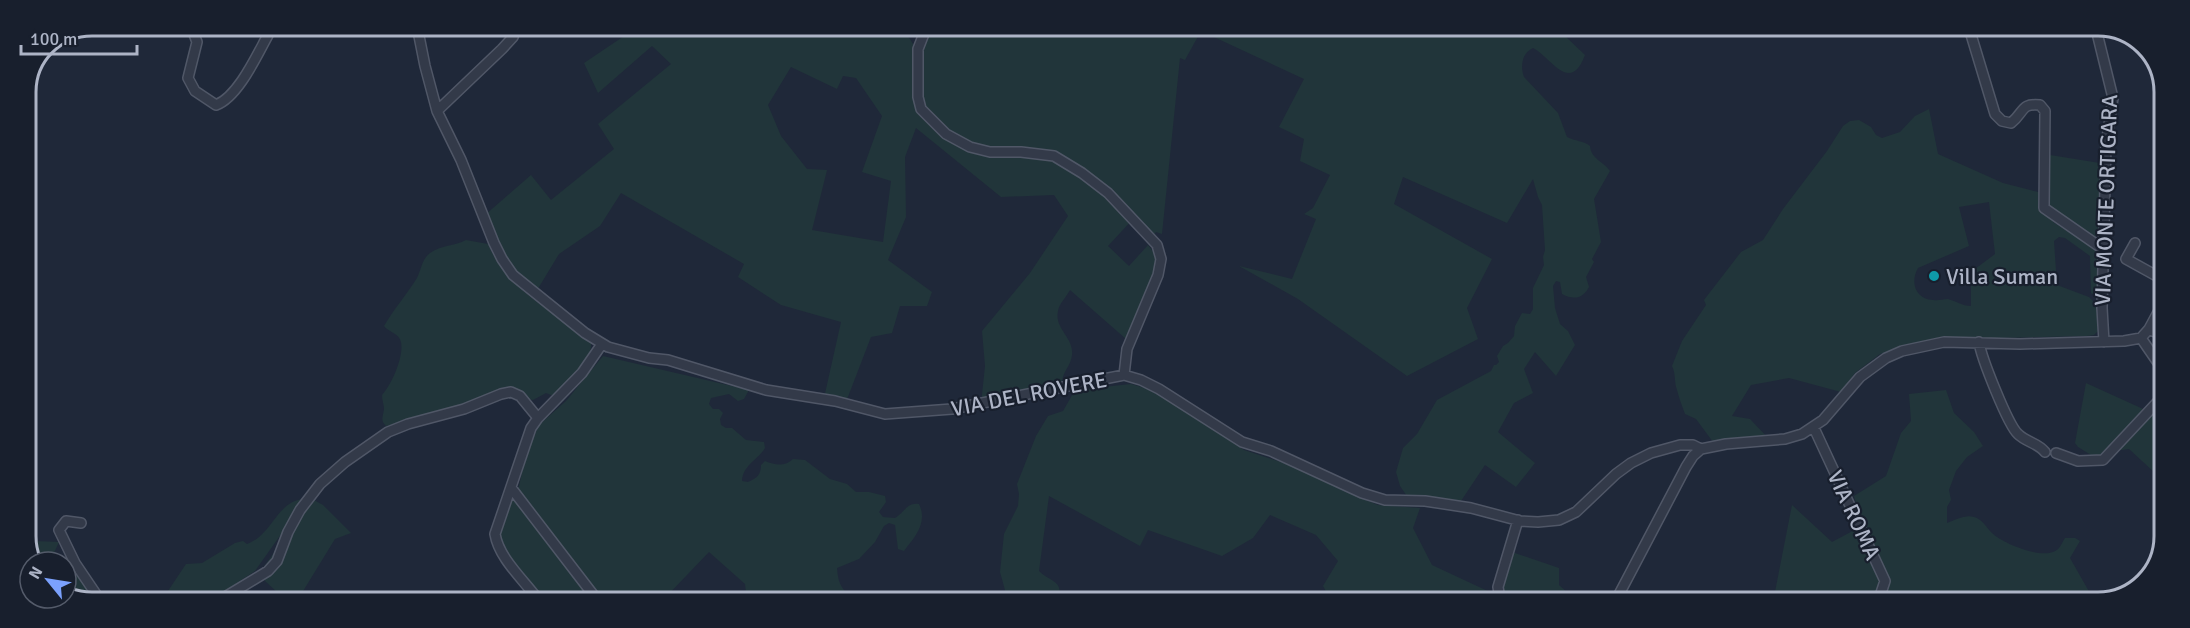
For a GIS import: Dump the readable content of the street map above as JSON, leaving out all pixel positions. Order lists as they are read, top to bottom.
{
  "streets": {
    "street": ["VIA MONTE ORTIGARA", "VIA DEL ROVERE", "VIA ROMA"]
  },
  "places": ["Villa Suman"],
  "scale_bar": "100 m",
  "north": "top left"
}
